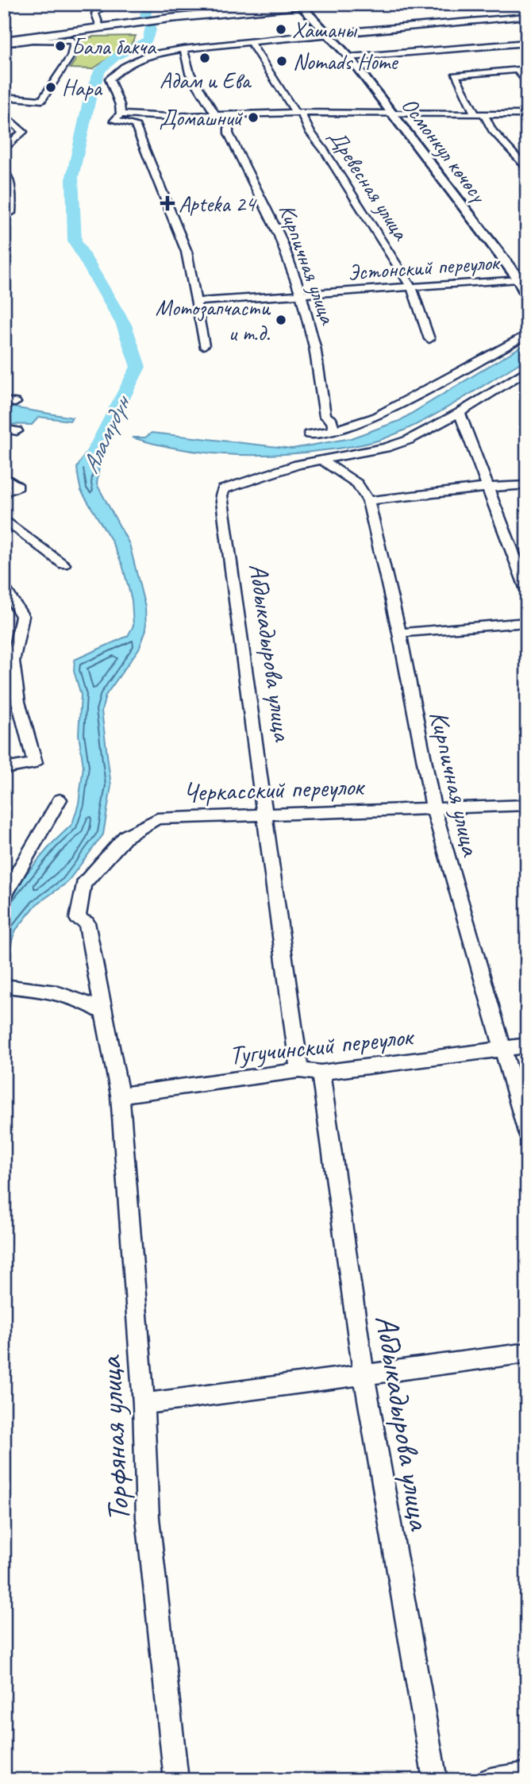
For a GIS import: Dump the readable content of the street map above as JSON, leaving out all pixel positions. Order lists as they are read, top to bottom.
{
  "streets": {
    "street": [
      "Осмонкул көчөсү",
      "Древесная улица",
      "Кирпичная улица",
      "Эстонский переулок",
      "Абдыкадырова улица",
      "Черкасский переулок",
      "Тугучинский переулок",
      "Торфяная улица"
    ]
  },
  "crossings": [
    ["Осмонкул көчөсү", "Эстонский переулок"],
    ["Древесная улица", "Эстонский переулок"],
    ["Кирпичная улица", "Эстонский переулок"],
    ["Кирпичная улица", "Абдыкадырова улица"],
    ["Кирпичная улица", "Черкасский переулок"],
    ["Кирпичная улица", "Тугучинский переулок"],
    ["Абдыкадырова улица", "Черкасский переулок"],
    ["Абдыкадырова улица", "Тугучинский переулок"],
    ["Черкасский переулок", "Торфяная улица"],
    ["Тугучинский переулок", "Торфяная улица"]
  ],
  "water": ["Аламүдүн"],
  "places": {
    "other": [
      "Хашаны",
      "Бала бакча",
      "Адам и Ева",
      "Nomads Home",
      "Нара",
      "Домашний",
      "Мотозапчасти и т.д."
    ],
    "health": ["Apteka 24"]
  }
}
